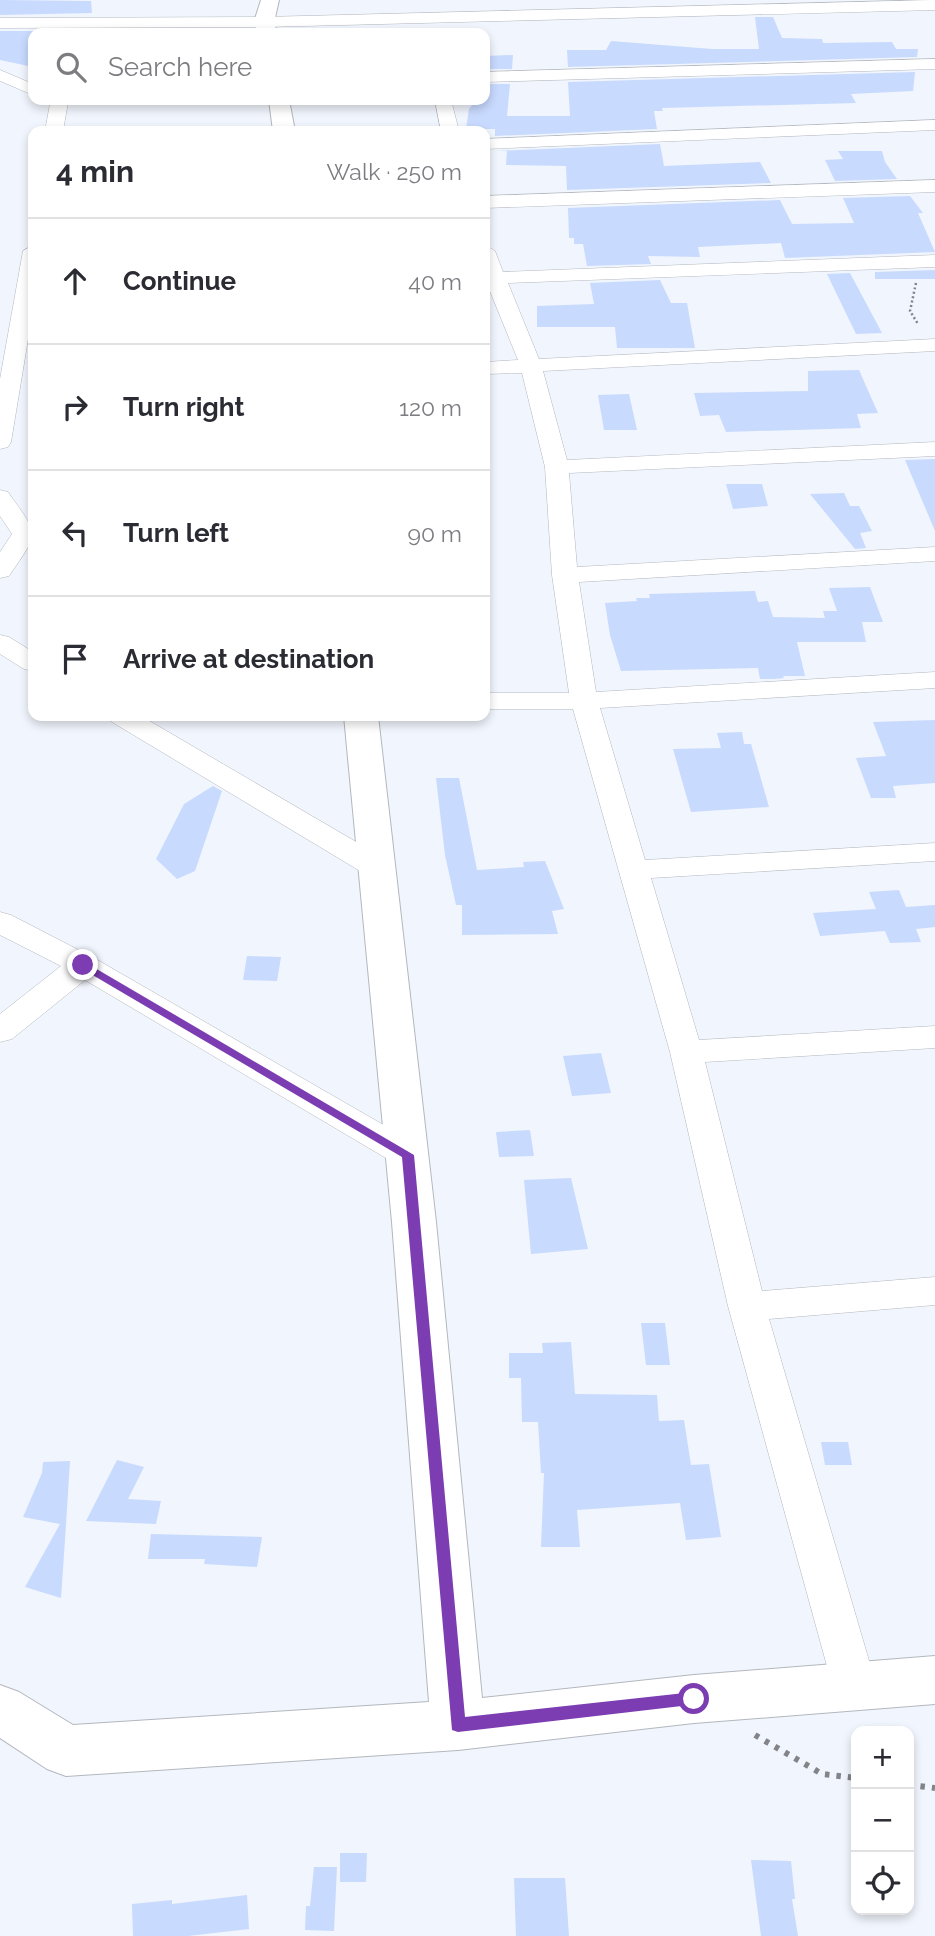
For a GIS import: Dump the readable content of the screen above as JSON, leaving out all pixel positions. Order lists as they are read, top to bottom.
{
  "page": {
    "search": "Search here",
    "heading": ["4 min", "Walk · 250 m"],
    "list": [
      ["Continue", "40 m"],
      ["Turn right", "120 m"],
      ["Turn left", "90 m"],
      "Arrive at destination"
    ],
    "map_buttons": ["+", "−"]
  }
}
